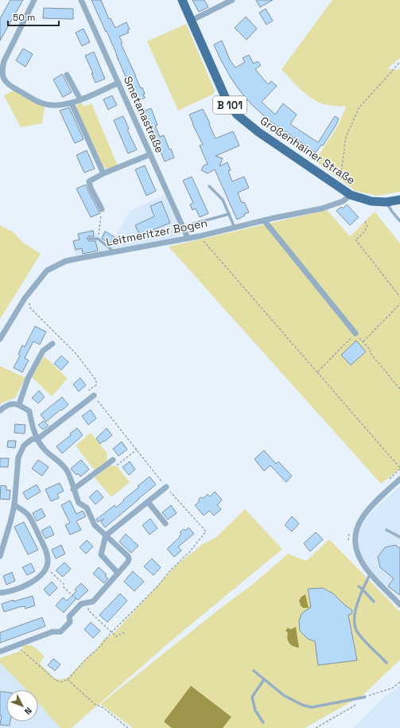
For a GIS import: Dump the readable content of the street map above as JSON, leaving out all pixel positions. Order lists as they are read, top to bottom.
{
  "streets": {
    "main road": ["B 101", "Großenhainer Straße"],
    "street": ["Smetanastraße", "Leitmeritzer Bogen"]
  },
  "crossings": [
    ["Smetanastraße", "Leitmeritzer Bogen"],
    ["Großenhainer Straße", "Leitmeritzer Bogen"]
  ],
  "scale_bar": "50 m",
  "north": "bottom right"
}
